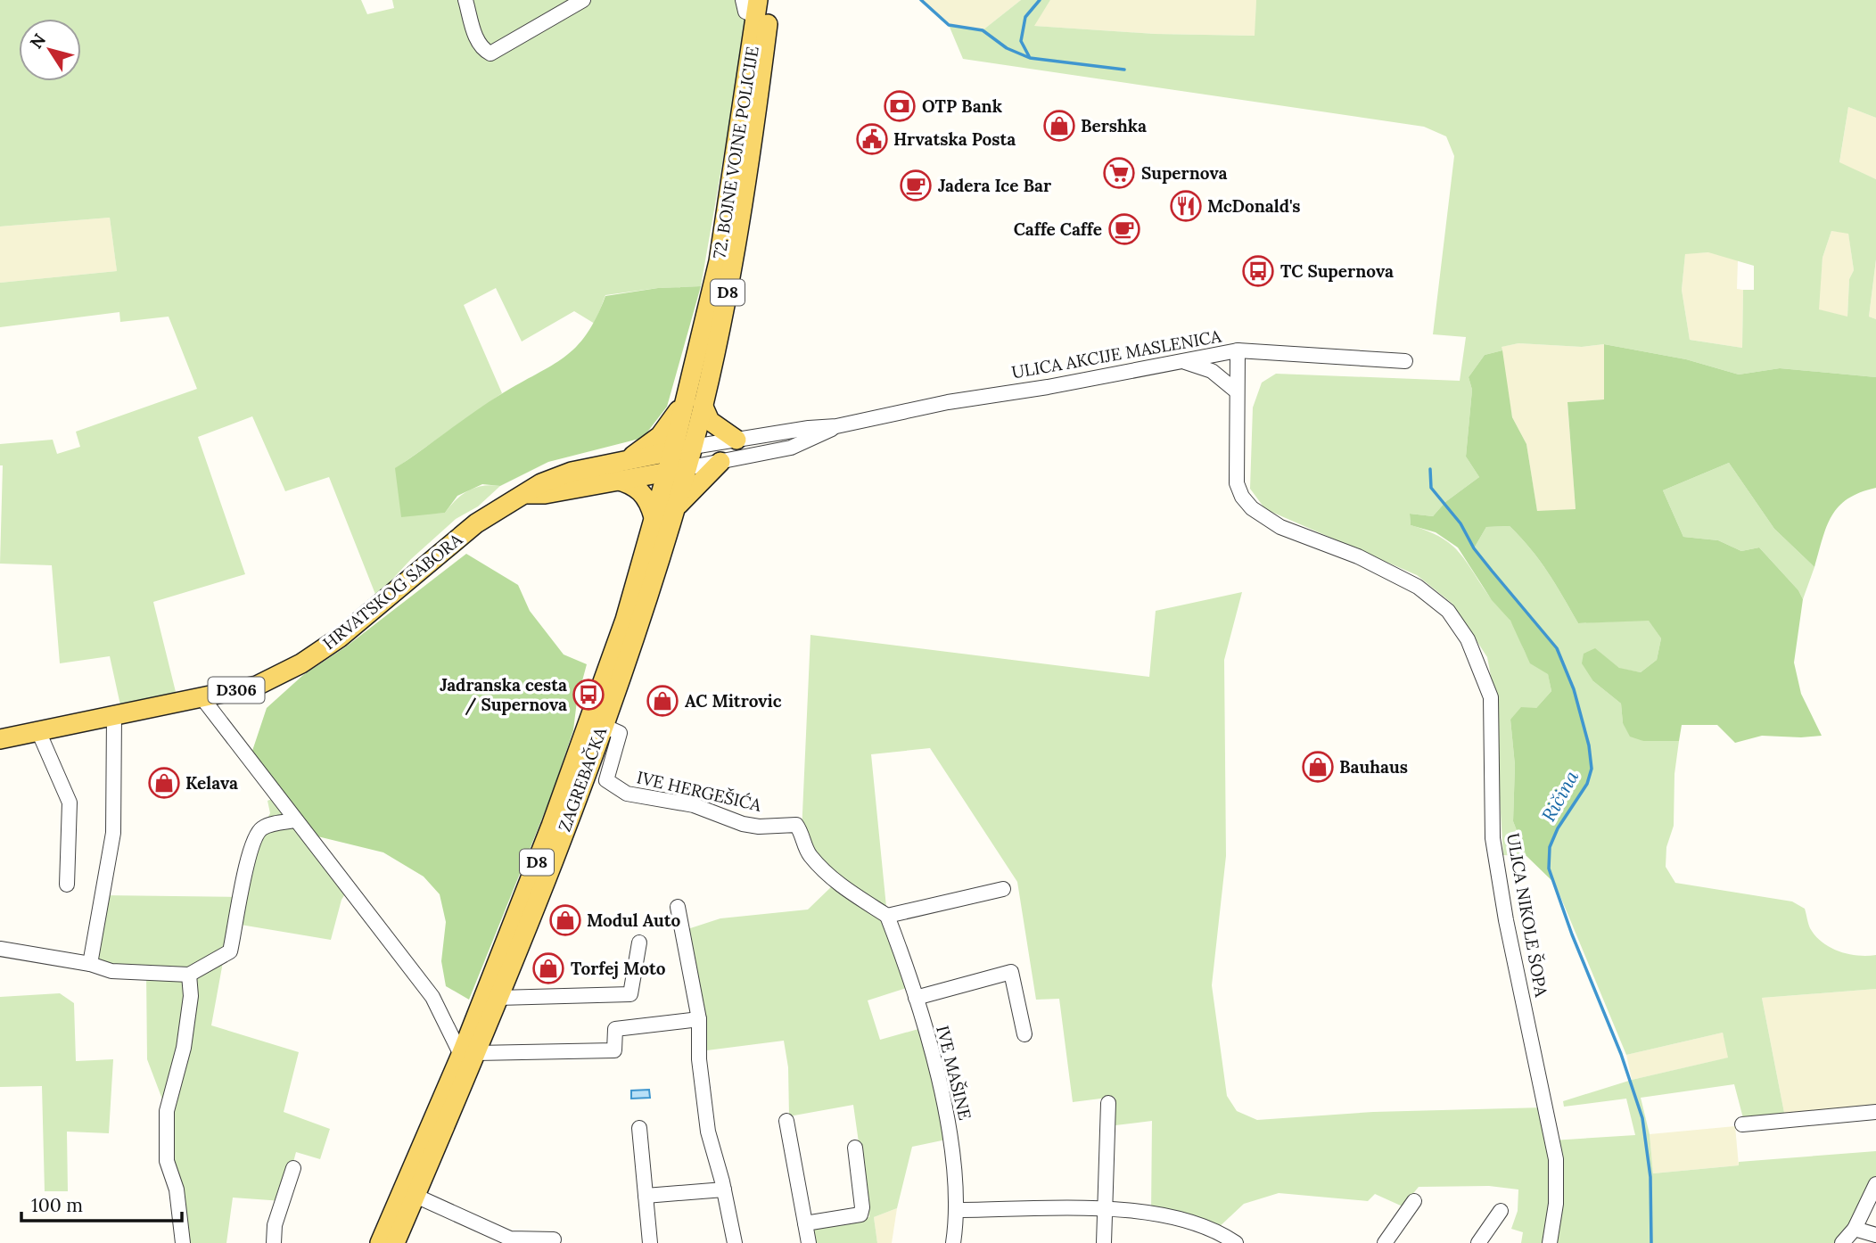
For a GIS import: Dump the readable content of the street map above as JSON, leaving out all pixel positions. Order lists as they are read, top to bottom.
{
  "streets": {
    "main road": [
      "72. BOJNE VOJNE POLICIJE",
      "D8",
      "HRVATSKOG SABORA",
      "D306",
      "ZAGREBAČKA"
    ],
    "street": [
      "ULICA AKCIJE MASLENICA",
      "IVE HERGEŠIĆA",
      "ULICA NIKOLE ŠOPA",
      "IVE MAŠINE"
    ]
  },
  "crossings": [
    ["72. BOJNE VOJNE POLICIJE", "ULICA AKCIJE MASLENICA"],
    ["72. BOJNE VOJNE POLICIJE", "HRVATSKOG SABORA"],
    ["72. BOJNE VOJNE POLICIJE", "ZAGREBAČKA"],
    ["ULICA AKCIJE MASLENICA", "HRVATSKOG SABORA"],
    ["ULICA AKCIJE MASLENICA", "ZAGREBAČKA"],
    ["ULICA AKCIJE MASLENICA", "ULICA NIKOLE ŠOPA"],
    ["HRVATSKOG SABORA", "ZAGREBAČKA"],
    ["ZAGREBAČKA", "IVE HERGEŠIĆA"],
    ["IVE HERGEŠIĆA", "IVE MAŠINE"]
  ],
  "water": ["Ričina"],
  "places": {
    "bank": ["OTP Bank"],
    "shop": [
      "Bershka",
      "AC Mitrovic",
      "Bauhaus",
      "Kelava",
      "Modul Auto",
      "Torfej Moto"
    ],
    "public building": ["Hrvatska Posta"],
    "supermarket": ["Supernova"],
    "cafe": ["Jadera Ice Bar", "Caffe Caffe"],
    "restaurant": ["McDonald's"],
    "bus stop": ["TC Supernova", "Jadranska cesta / Supernova"]
  },
  "scale_bar": "100 m",
  "north": "top left"
}
